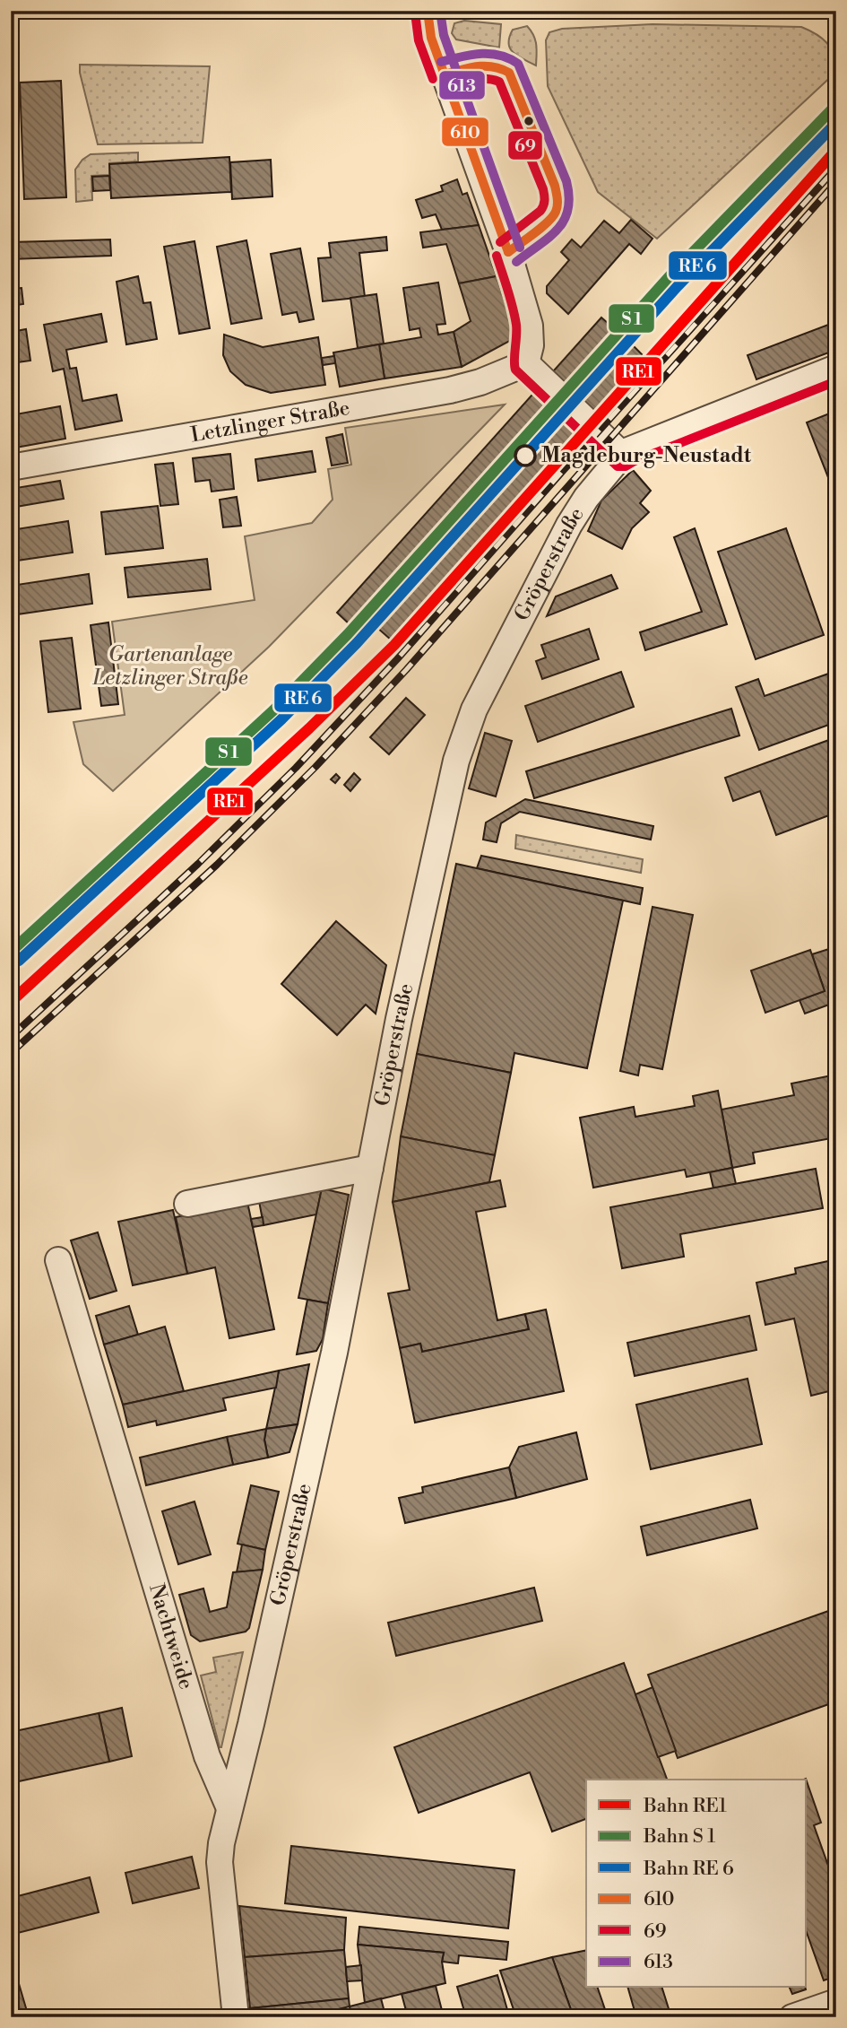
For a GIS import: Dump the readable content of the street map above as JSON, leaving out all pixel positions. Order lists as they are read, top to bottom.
{
  "streets": {
    "street": ["Letzlinger Straße", "Gröperstraße", "Nachtweide"]
  },
  "crossings": [
    ["Gröperstraße", "Nachtweide"]
  ],
  "parks": ["Gartenanlage Letzlinger Straße"],
  "places": ["Magdeburg-Neustadt"],
  "lines": [
    "transit line 610",
    "transit line 613",
    "transit line 69",
    "rail line RE1"
  ],
  "legend": [
    "Bahn RE1",
    "Bahn S 1",
    "Bahn RE 6",
    "610",
    "69",
    "613"
  ]
}
